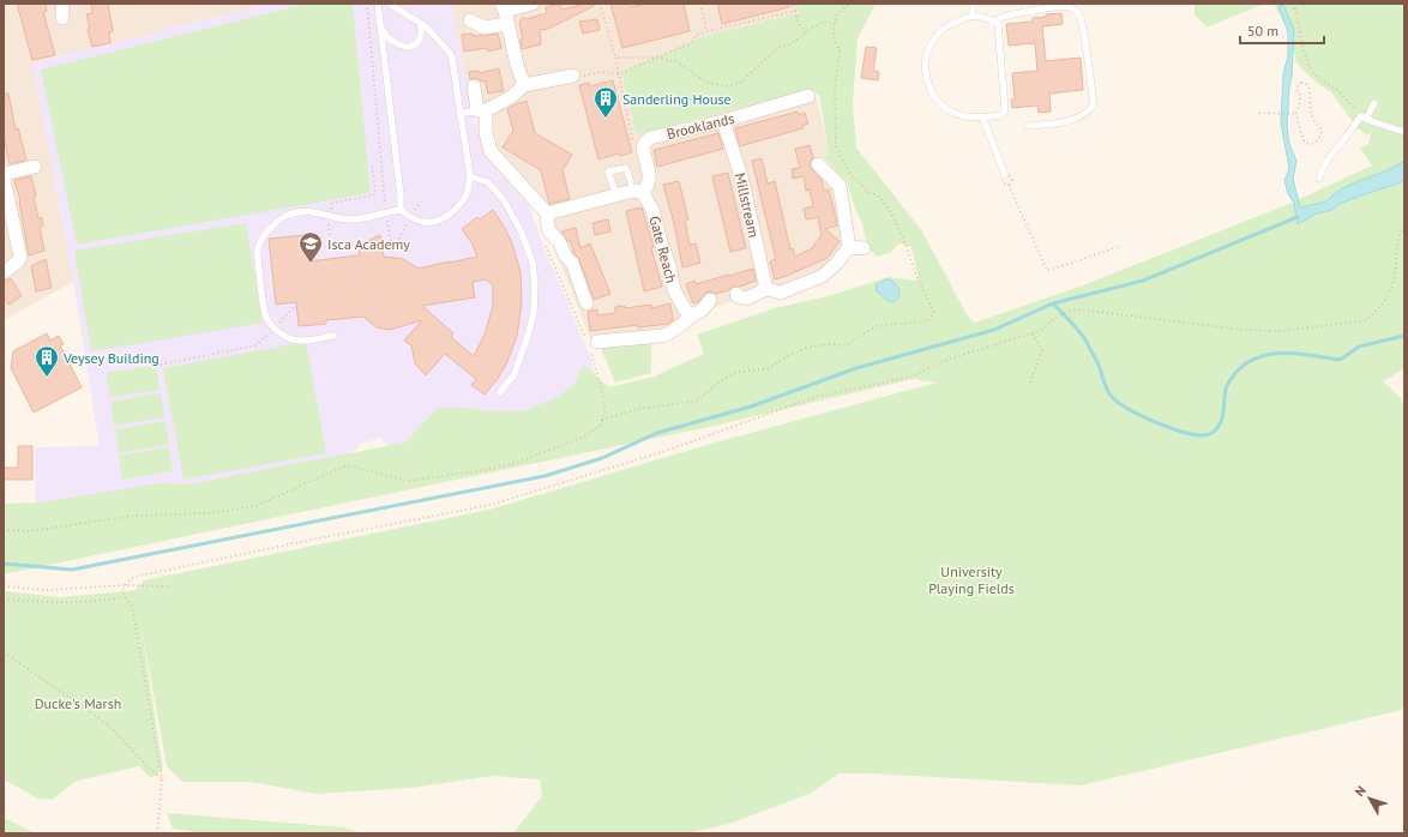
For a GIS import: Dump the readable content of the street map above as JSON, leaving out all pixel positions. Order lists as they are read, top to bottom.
{
  "streets": {
    "street": ["Brooklands", "Millstream", "Gate Reach"]
  },
  "crossings": [
    ["Brooklands", "Millstream"],
    ["Brooklands", "Gate Reach"]
  ],
  "parks": ["University Playing Fields", "Ducke's Marsh"],
  "places": {
    "building": ["Sanderling House", "Veysey Building"],
    "school or university": ["Isca Academy"]
  },
  "scale_bar": "50 m",
  "north": "top left"
}
